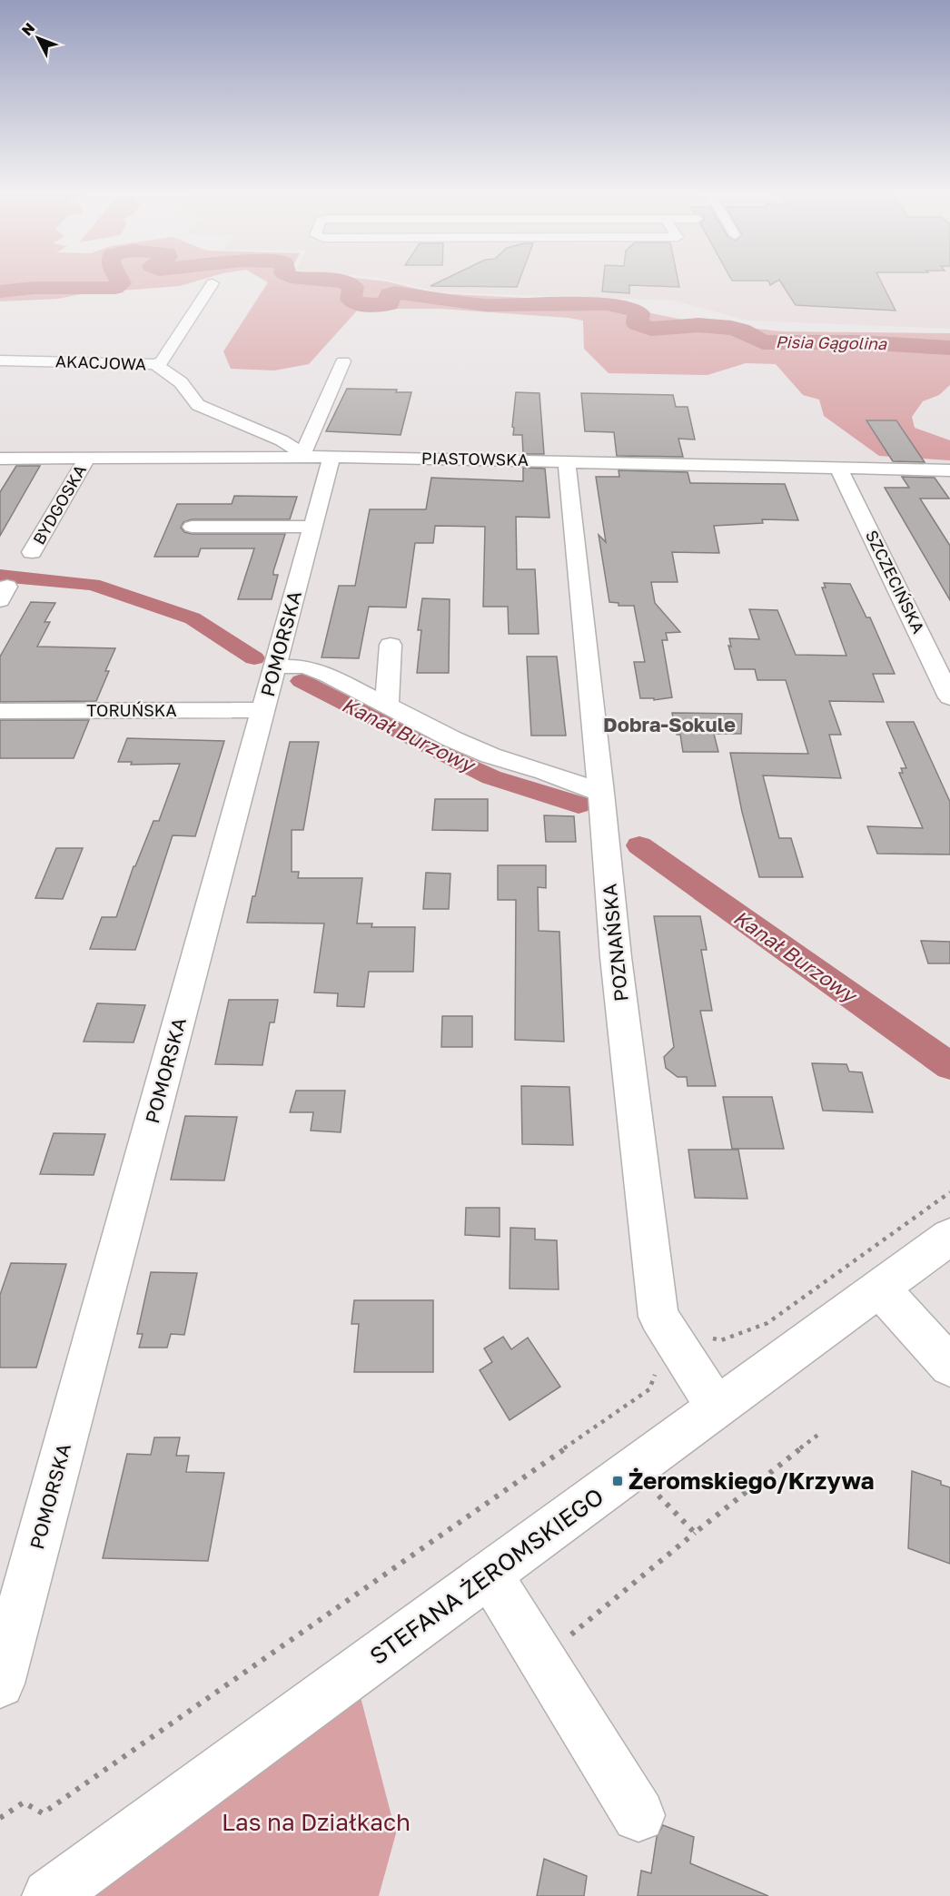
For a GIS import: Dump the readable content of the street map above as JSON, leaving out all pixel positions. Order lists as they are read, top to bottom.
{
  "streets": {
    "street": [
      "AKACJOWA",
      "PIASTOWSKA",
      "BYDGOSKA",
      "SZCZECIŃSKA",
      "POMORSKA",
      "TORUŃSKA",
      "POZNAŃSKA",
      "STEFANA ŻEROMSKIEGO"
    ]
  },
  "crossings": [
    ["AKACJOWA", "PIASTOWSKA"],
    ["AKACJOWA", "POMORSKA"],
    ["PIASTOWSKA", "BYDGOSKA"],
    ["PIASTOWSKA", "SZCZECIŃSKA"],
    ["PIASTOWSKA", "POMORSKA"],
    ["PIASTOWSKA", "POZNAŃSKA"],
    ["POMORSKA", "TORUŃSKA"],
    ["POZNAŃSKA", "STEFANA ŻEROMSKIEGO"]
  ],
  "districts": ["Dobra-Sokule"],
  "water": ["Pisia Gągolina", "Kanał Burzowy"],
  "parks": ["Las na Działkach"],
  "places": {
    "transit": ["Żeromskiego/Krzywa"]
  },
  "north": "top left"
}
